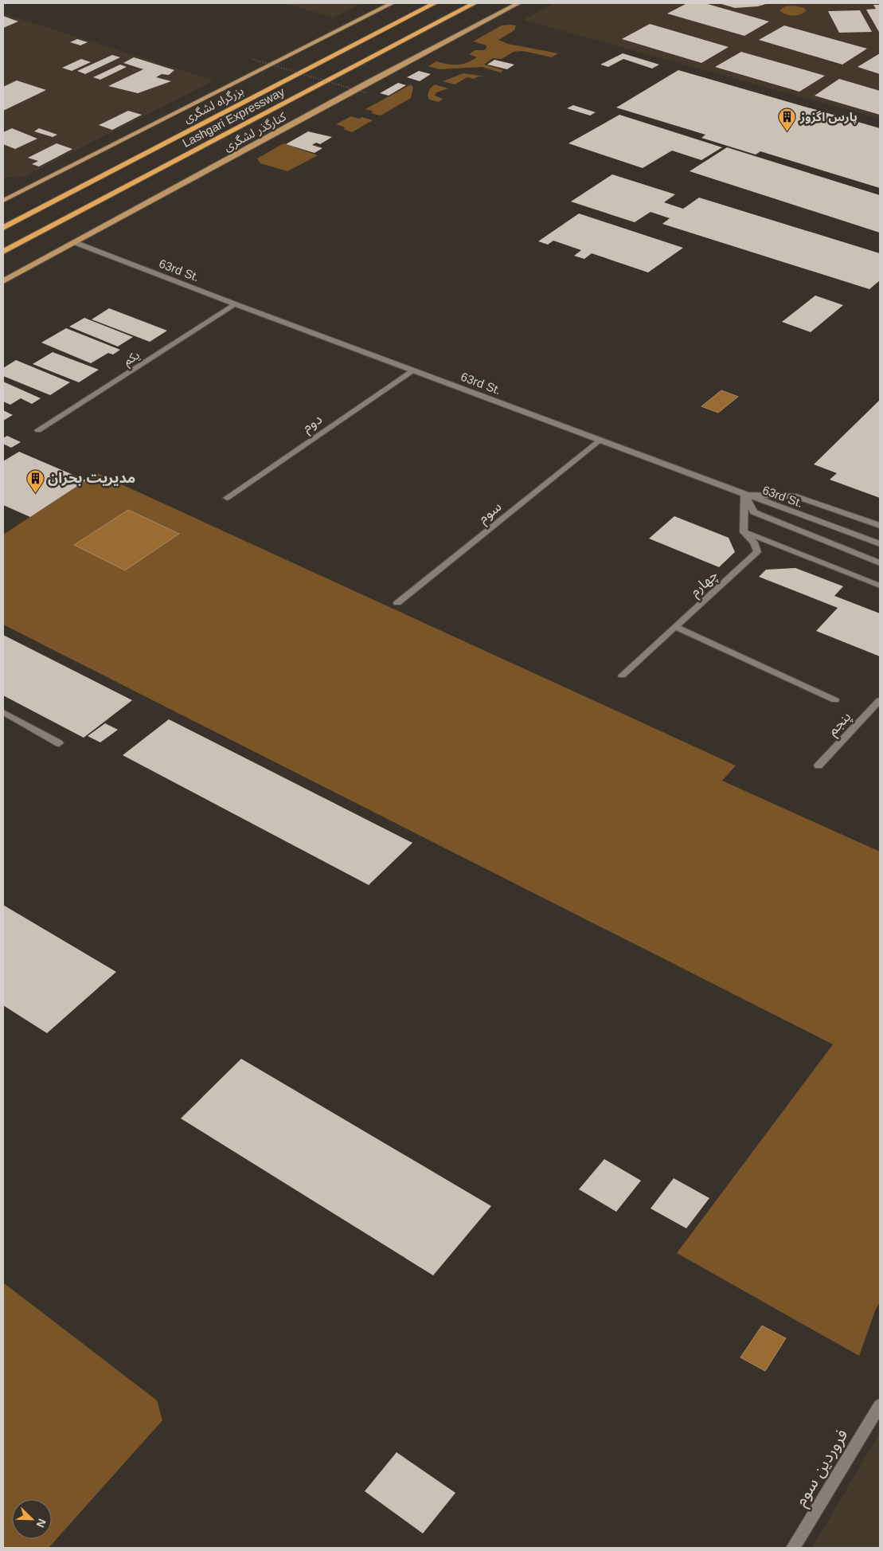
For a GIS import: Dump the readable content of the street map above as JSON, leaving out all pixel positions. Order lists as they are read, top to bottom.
{
  "streets": {
    "highway": ["بزرگراه لشگری", "Lashgari Expressway"],
    "main road": ["کنارگذر لشگری"],
    "street": ["63rd St.", "فروردین سوم"],
    "lane": [
      "یکم",
      "دوم",
      "سوم",
      "چهارم",
      "پنجم"
    ]
  },
  "crossings": [
    ["کنارگذر لشگری", "63rd St."],
    ["63rd St.", "یکم"],
    ["63rd St.", "دوم"],
    ["63rd St.", "سوم"]
  ],
  "places": {
    "building": ["پارس اگزوز", "مدیریت بحران"]
  },
  "north": "bottom right"
}
